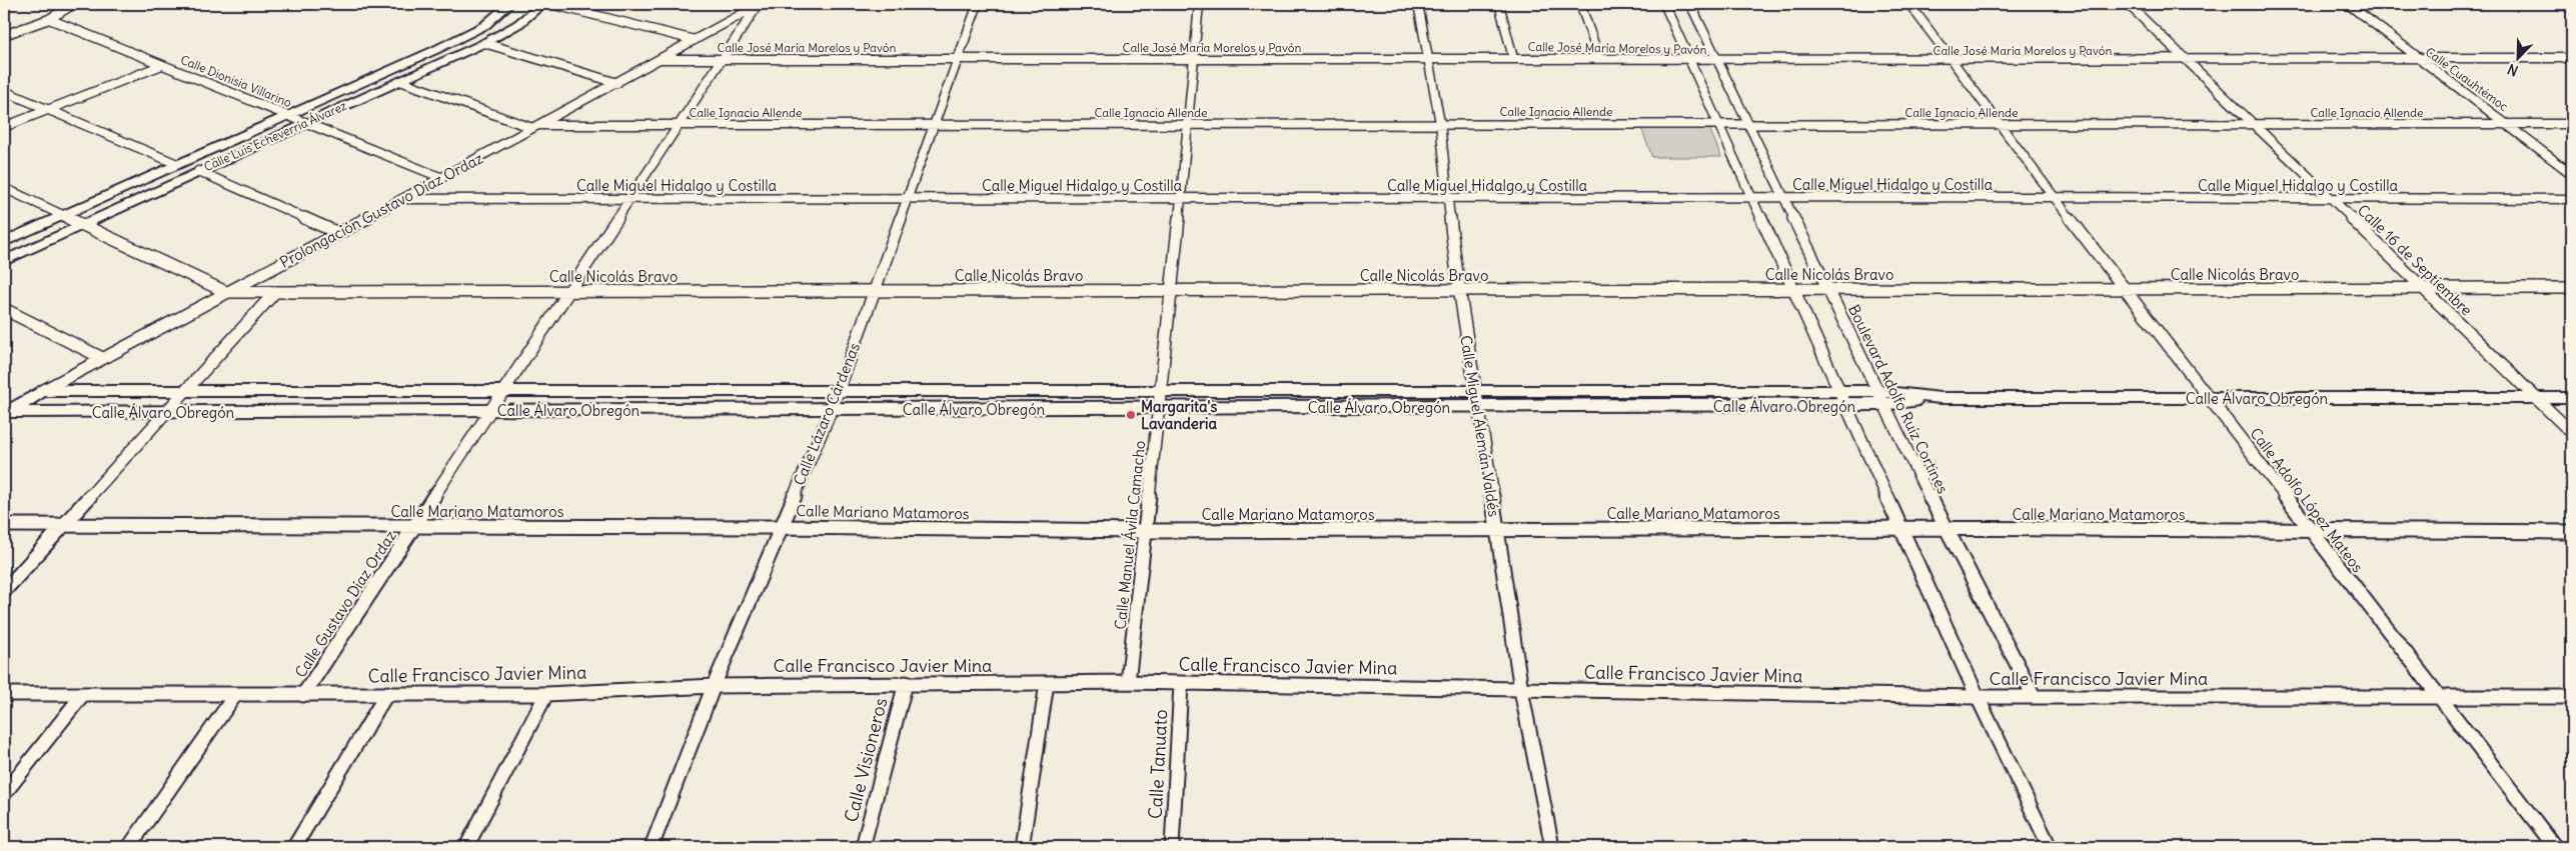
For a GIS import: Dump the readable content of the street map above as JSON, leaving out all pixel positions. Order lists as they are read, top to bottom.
{
  "streets": {
    "street": [
      "Calle José María Morelos y Pavón",
      "Calle Cuauhtémoc",
      "Calle Dionisia Villarino",
      "Calle Ignacio Allende",
      "Calle Luis Echeverría Álvarez",
      "Calle Miguel Hidalgo y Costilla",
      "Prolongación Gustavo Díaz Ordaz",
      "Calle 16 de Septiembre",
      "Calle Nicolás Bravo",
      "Calle Álvaro Obregón",
      "Boulevard Adolfo Ruíz Cortines",
      "Calle Lázaro Cárdenas",
      "Calle Miguel Alemán Valdés",
      "Calle Adolfo López Mateos",
      "Calle Mariano Matamoros",
      "Calle Manuel Ávila Camacho",
      "Calle Gustavo Díaz Ordaz",
      "Calle Francisco Javier Mina",
      "Calle Visioneros",
      "Calle Tanuato"
    ]
  },
  "crossings": [
    ["Calle José María Morelos y Pavón", "Calle Cuauhtémoc"],
    ["Calle José María Morelos y Pavón", "Prolongación Gustavo Díaz Ordaz"],
    ["Calle José María Morelos y Pavón", "Calle 16 de Septiembre"],
    ["Calle José María Morelos y Pavón", "Boulevard Adolfo Ruíz Cortines"],
    ["Calle José María Morelos y Pavón", "Calle Lázaro Cárdenas"],
    ["Calle José María Morelos y Pavón", "Calle Miguel Alemán Valdés"],
    ["Calle José María Morelos y Pavón", "Calle Adolfo López Mateos"],
    ["Calle José María Morelos y Pavón", "Calle Manuel Ávila Camacho"],
    ["Calle José María Morelos y Pavón", "Calle Gustavo Díaz Ordaz"],
    ["Calle Cuauhtémoc", "Calle Ignacio Allende"],
    ["Calle Dionisia Villarino", "Calle Luis Echeverría Álvarez"],
    ["Calle Dionisia Villarino", "Prolongación Gustavo Díaz Ordaz"],
    ["Calle Ignacio Allende", "Prolongación Gustavo Díaz Ordaz"],
    ["Calle Ignacio Allende", "Calle 16 de Septiembre"],
    ["Calle Ignacio Allende", "Boulevard Adolfo Ruíz Cortines"],
    ["Calle Ignacio Allende", "Calle Lázaro Cárdenas"],
    ["Calle Ignacio Allende", "Calle Miguel Alemán Valdés"],
    ["Calle Ignacio Allende", "Calle Adolfo López Mateos"],
    ["Calle Ignacio Allende", "Calle Manuel Ávila Camacho"],
    ["Calle Ignacio Allende", "Calle Gustavo Díaz Ordaz"],
    ["Calle Miguel Hidalgo y Costilla", "Prolongación Gustavo Díaz Ordaz"],
    ["Calle Miguel Hidalgo y Costilla", "Calle 16 de Septiembre"],
    ["Calle Miguel Hidalgo y Costilla", "Boulevard Adolfo Ruíz Cortines"],
    ["Calle Miguel Hidalgo y Costilla", "Calle Lázaro Cárdenas"],
    ["Calle Miguel Hidalgo y Costilla", "Calle Miguel Alemán Valdés"],
    ["Calle Miguel Hidalgo y Costilla", "Calle Adolfo López Mateos"],
    ["Calle Miguel Hidalgo y Costilla", "Calle Manuel Ávila Camacho"],
    ["Calle Miguel Hidalgo y Costilla", "Calle Gustavo Díaz Ordaz"],
    ["Prolongación Gustavo Díaz Ordaz", "Calle Nicolás Bravo"],
    ["Prolongación Gustavo Díaz Ordaz", "Calle Álvaro Obregón"],
    ["Prolongación Gustavo Díaz Ordaz", "Calle Gustavo Díaz Ordaz"],
    ["Calle 16 de Septiembre", "Calle Nicolás Bravo"],
    ["Calle 16 de Septiembre", "Calle Álvaro Obregón"],
    ["Calle Nicolás Bravo", "Boulevard Adolfo Ruíz Cortines"],
    ["Calle Nicolás Bravo", "Calle Lázaro Cárdenas"],
    ["Calle Nicolás Bravo", "Calle Miguel Alemán Valdés"],
    ["Calle Nicolás Bravo", "Calle Adolfo López Mateos"],
    ["Calle Nicolás Bravo", "Calle Manuel Ávila Camacho"],
    ["Calle Nicolás Bravo", "Calle Gustavo Díaz Ordaz"],
    ["Calle Álvaro Obregón", "Boulevard Adolfo Ruíz Cortines"],
    ["Calle Álvaro Obregón", "Calle Lázaro Cárdenas"],
    ["Calle Álvaro Obregón", "Calle Miguel Alemán Valdés"],
    ["Calle Álvaro Obregón", "Calle Adolfo López Mateos"],
    ["Calle Álvaro Obregón", "Calle Manuel Ávila Camacho"],
    ["Calle Álvaro Obregón", "Calle Gustavo Díaz Ordaz"],
    ["Boulevard Adolfo Ruíz Cortines", "Calle Mariano Matamoros"],
    ["Boulevard Adolfo Ruíz Cortines", "Calle Francisco Javier Mina"],
    ["Calle Lázaro Cárdenas", "Calle Mariano Matamoros"],
    ["Calle Lázaro Cárdenas", "Calle Francisco Javier Mina"],
    ["Calle Miguel Alemán Valdés", "Calle Mariano Matamoros"],
    ["Calle Miguel Alemán Valdés", "Calle Francisco Javier Mina"],
    ["Calle Adolfo López Mateos", "Calle Mariano Matamoros"],
    ["Calle Adolfo López Mateos", "Calle Francisco Javier Mina"],
    ["Calle Mariano Matamoros", "Calle Manuel Ávila Camacho"],
    ["Calle Mariano Matamoros", "Calle Gustavo Díaz Ordaz"],
    ["Calle Manuel Ávila Camacho", "Calle Francisco Javier Mina"],
    ["Calle Gustavo Díaz Ordaz", "Calle Francisco Javier Mina"],
    ["Calle Francisco Javier Mina", "Calle Visioneros"],
    ["Calle Francisco Javier Mina", "Calle Tanuato"]
  ],
  "places": ["Margarita's Lavanderia"],
  "north": "bottom left"
}
